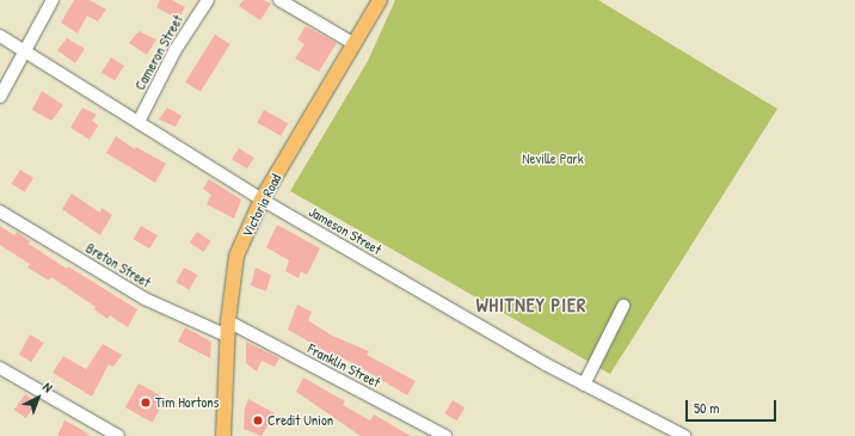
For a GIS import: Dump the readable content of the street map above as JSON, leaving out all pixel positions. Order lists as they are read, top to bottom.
{
  "streets": {
    "main road": ["Victoria Road"],
    "street": [
      "Cameron Street",
      "Jameson Street",
      "Breton Street",
      "Franklin Street"
    ]
  },
  "crossings": [
    ["Cameron Street", "Jameson Street"],
    ["Victoria Road", "Jameson Street"],
    ["Victoria Road", "Breton Street"],
    ["Victoria Road", "Franklin Street"],
    ["Breton Street", "Franklin Street"]
  ],
  "districts": ["WHITNEY PIER"],
  "parks": ["Neville Park"],
  "places": ["Tim Hortons", "Credit Union"],
  "scale_bar": "50 m",
  "north": "top right"
}
